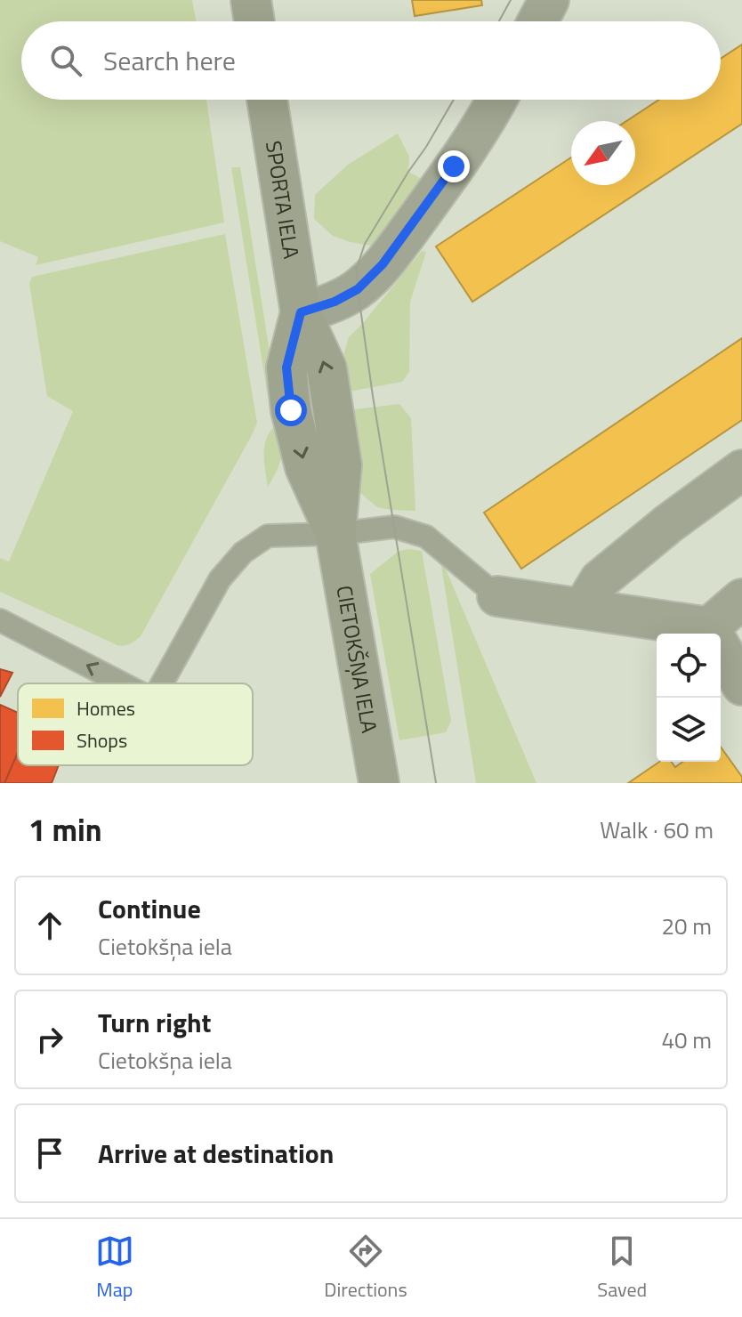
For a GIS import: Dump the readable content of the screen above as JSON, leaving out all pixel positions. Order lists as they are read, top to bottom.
{
  "streets": {
    "street": ["SPORTA IELA", "CIETOKŠŅA IELA"]
  },
  "crossings": [
    ["SPORTA IELA", "CIETOKŠŅA IELA"]
  ],
  "legend": ["Homes", "Shops"],
  "north": "bottom left",
  "page": {
    "search": "Search here",
    "heading": ["1 min", "Walk · 60 m"],
    "list": [
      ["Continue", "Cietokšņa iela", "20 m"],
      ["Turn right", "Cietokšņa iela", "40 m"],
      "Arrive at destination"
    ],
    "nav": ["Map", "Directions", "Saved"]
  }
}
